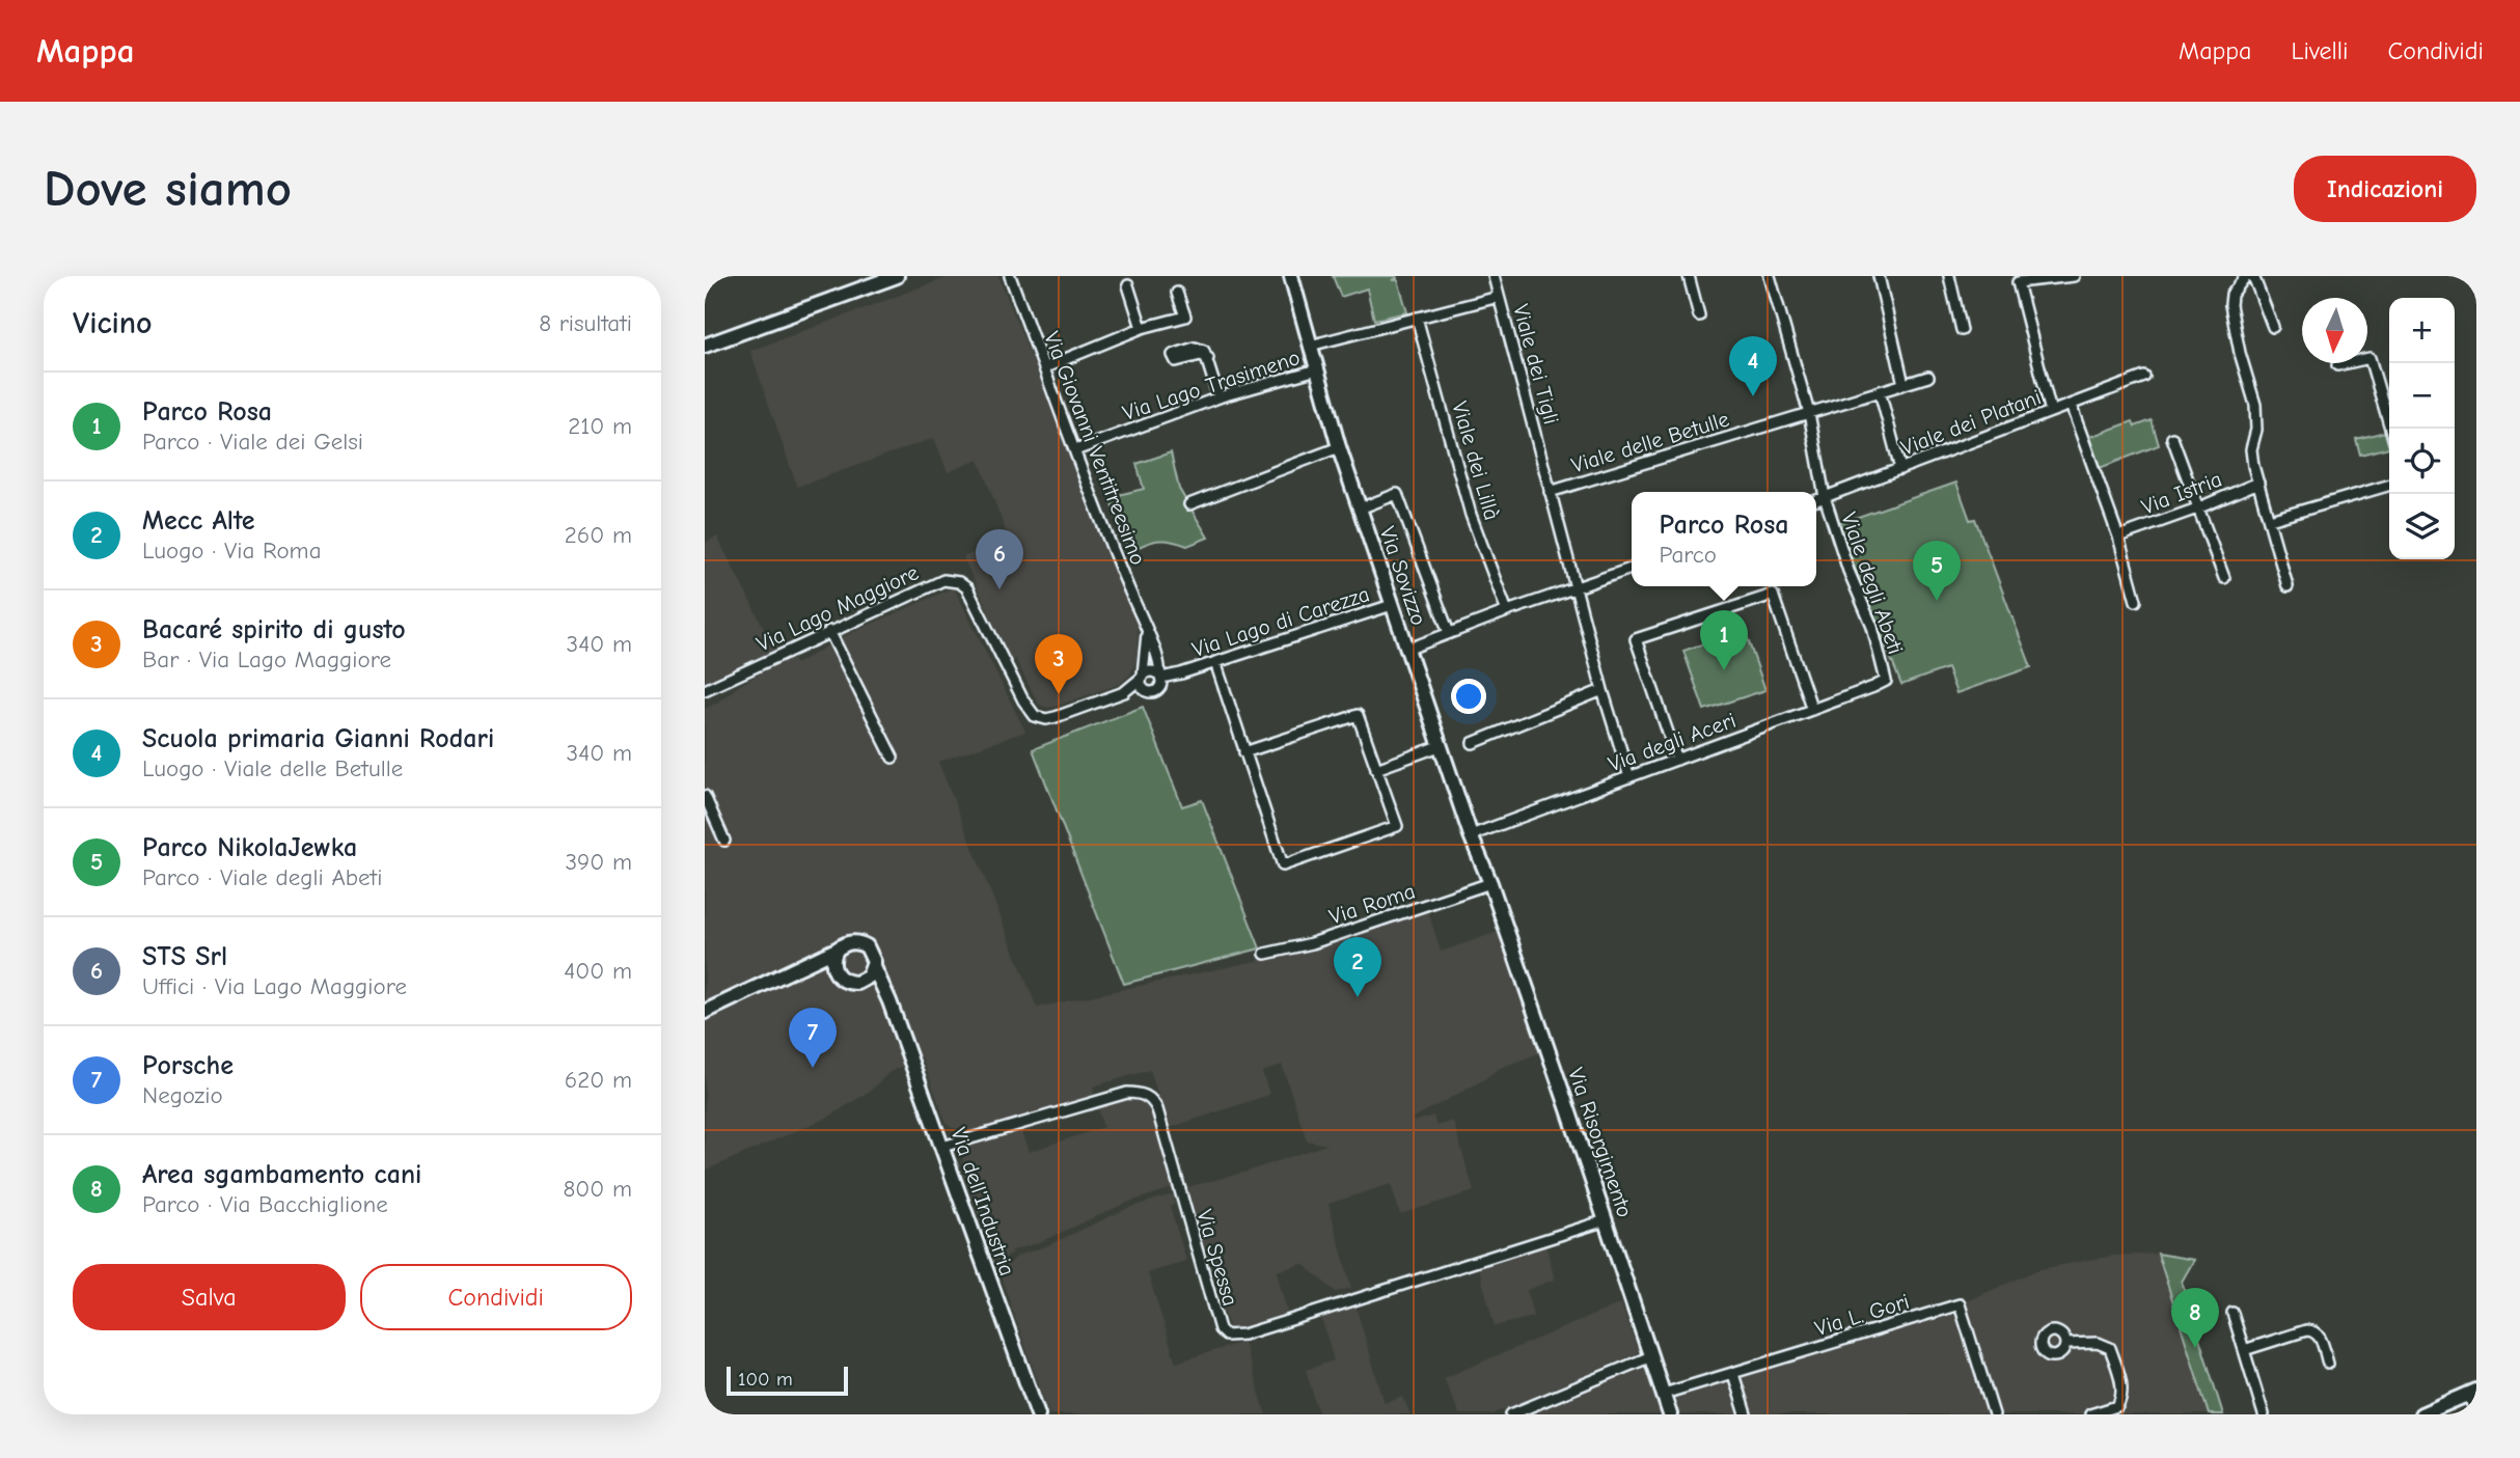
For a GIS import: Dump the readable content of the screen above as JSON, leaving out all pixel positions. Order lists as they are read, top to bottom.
{
  "streets": {
    "street": [
      "Viale dei Tigli",
      "Via Lago Trasimeno",
      "Viale dei Platani",
      "Viale delle Betulle",
      "Via Giovanni Ventitreesimo",
      "Viale dei Lillà",
      "Via Istria",
      "Via Sovizzo",
      "Viale degli Abeti",
      "Via Lago Maggiore",
      "Via Lago di Carezza",
      "Via degli Aceri",
      "Via Roma",
      "Via Risorgimento",
      "Via dell'Industria",
      "Via Spessa",
      "Via L. Gori"
    ]
  },
  "crossings": [
    ["Viale dei Tigli", "Viale delle Betulle"],
    ["Viale dei Tigli", "Via degli Aceri"],
    ["Via Lago Trasimeno", "Via Giovanni Ventitreesimo"],
    ["Via Lago Trasimeno", "Via Sovizzo"],
    ["Viale dei Platani", "Viale degli Abeti"],
    ["Viale delle Betulle", "Viale degli Abeti"],
    ["Via Giovanni Ventitreesimo", "Via Lago di Carezza"],
    ["Via Sovizzo", "Via Lago di Carezza"],
    ["Via Sovizzo", "Via degli Aceri"],
    ["Via Sovizzo", "Via Roma"],
    ["Via Sovizzo", "Via Risorgimento"],
    ["Viale degli Abeti", "Via degli Aceri"],
    ["Via Roma", "Via Risorgimento"],
    ["Via Risorgimento", "Via Spessa"],
    ["Via Risorgimento", "Via L. Gori"],
    ["Via dell'Industria", "Via Spessa"]
  ],
  "scale_bar": "100 m",
  "north": "bottom",
  "page": {
    "header": "Mappa",
    "nav": ["Mappa", "Livelli", "Condividi"],
    "buttons": [
      "Indicazioni",
      ["Salva", "Condividi"]
    ],
    "title": "Dove siamo",
    "heading": ["Vicino", "8 risultati"],
    "map_buttons": ["+", "−"],
    "pins": [
      "4",
      "6",
      "5",
      "1",
      "3",
      "2",
      "7",
      "8"
    ],
    "list": [
      {
        "mark": "1",
        "name": "Parco Rosa",
        "note": "Parco · Viale dei Gelsi",
        "value": "210 m"
      },
      {
        "mark": "2",
        "name": "Mecc Alte",
        "note": "Luogo · Via Roma",
        "value": "260 m"
      },
      {
        "mark": "3",
        "name": "Bacaré spirito di gusto",
        "note": "Bar · Via Lago Maggiore",
        "value": "340 m"
      },
      {
        "mark": "4",
        "name": "Scuola primaria Gianni Rodari",
        "note": "Luogo · Viale delle Betulle",
        "value": "340 m"
      },
      {
        "mark": "5",
        "name": "Parco NikolaJewka",
        "note": "Parco · Viale degli Abeti",
        "value": "390 m"
      },
      {
        "mark": "6",
        "name": "STS Srl",
        "note": "Uffici · Via Lago Maggiore",
        "value": "400 m"
      },
      {
        "mark": "7",
        "name": "Porsche",
        "note": "Negozio",
        "value": "620 m"
      },
      {
        "mark": "8",
        "name": "Area sgambamento cani",
        "note": "Parco · Via Bacchiglione",
        "value": "800 m"
      }
    ],
    "popup": ["Parco Rosa", "Parco"],
    "scale": "100 m"
  }
}
